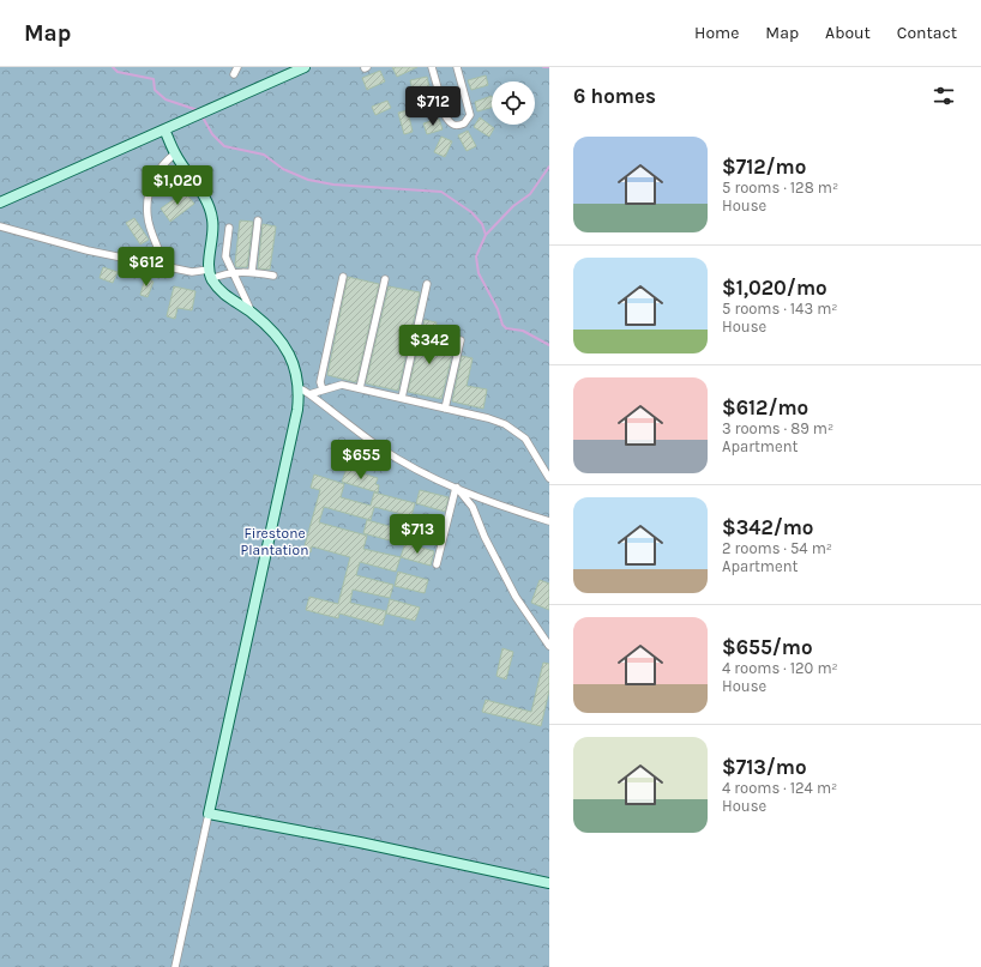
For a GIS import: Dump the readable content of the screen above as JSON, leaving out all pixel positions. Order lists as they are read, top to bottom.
{
  "parks": ["Firestone Plantation"],
  "page": {
    "header": "Map",
    "nav": [
      "Home",
      "Map",
      "About",
      "Contact"
    ],
    "heading": "6 homes",
    "price": [
      "$712",
      "$1,020",
      "$612",
      "$342",
      "$655",
      "$713"
    ],
    "list": [
      {
        "name": "$712/mo",
        "note": "5 rooms · 128 m² · House"
      },
      {
        "name": "$1,020/mo",
        "note": "5 rooms · 143 m² · House"
      },
      {
        "name": "$612/mo",
        "note": "3 rooms · 89 m² · Apartment"
      },
      {
        "name": "$342/mo",
        "note": "2 rooms · 54 m² · Apartment"
      },
      {
        "name": "$655/mo",
        "note": "4 rooms · 120 m² · House"
      },
      {
        "name": "$713/mo",
        "note": "4 rooms · 124 m² · House"
      }
    ]
  }
}
